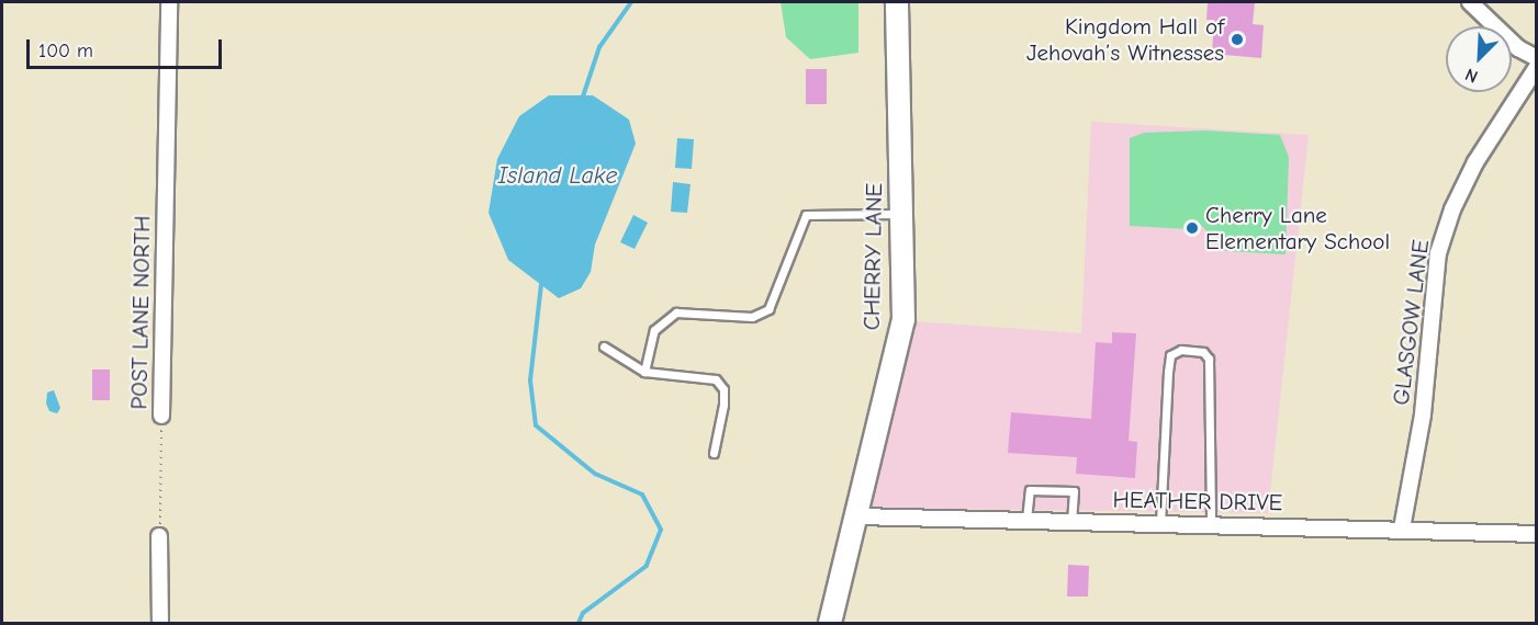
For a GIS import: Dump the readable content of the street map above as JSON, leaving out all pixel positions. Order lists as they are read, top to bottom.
{
  "streets": {
    "street": [
      "CHERRY LANE",
      "POST LANE NORTH",
      "GLASGOW LANE",
      "HEATHER DRIVE"
    ]
  },
  "crossings": [
    ["CHERRY LANE", "HEATHER DRIVE"],
    ["GLASGOW LANE", "HEATHER DRIVE"]
  ],
  "water": ["Island Lake"],
  "places": ["Kingdom Hall of Jehovah’s Witnesses", "Cherry Lane Elementary School"],
  "scale_bar": "100 m",
  "north": "bottom left"
}
